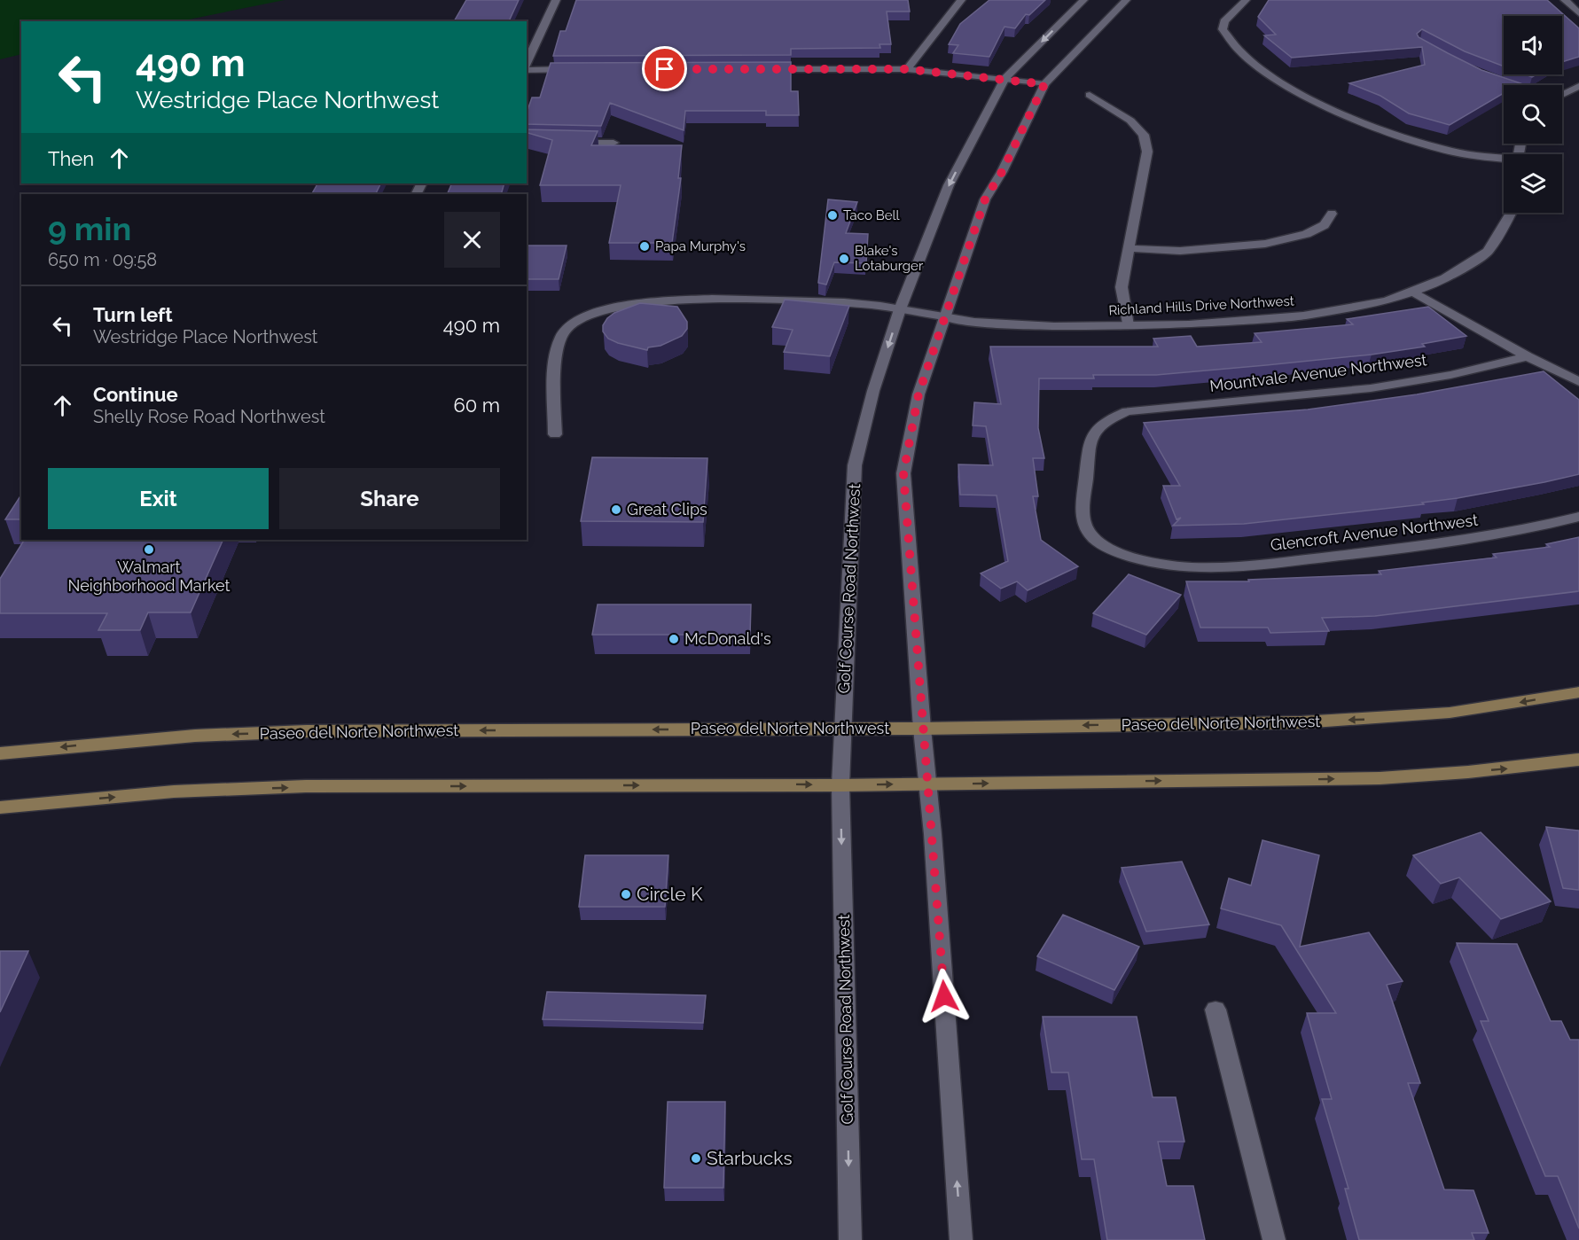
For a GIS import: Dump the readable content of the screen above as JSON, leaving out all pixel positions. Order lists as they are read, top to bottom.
{
  "streets": {
    "main road": ["Paseo del Norte Northwest"],
    "street": [
      "Richland Hills Drive Northwest",
      "Mountvale Avenue Northwest",
      "Glencroft Avenue Northwest",
      "Golf Course Road Northwest"
    ]
  },
  "crossings": [
    ["Richland Hills Drive Northwest", "Golf Course Road Northwest"],
    ["Mountvale Avenue Northwest", "Glencroft Avenue Northwest"],
    ["Golf Course Road Northwest", "Paseo del Norte Northwest"]
  ],
  "places": [
    "Taco Bell",
    "Papa Murphy's",
    "Blake's Lotaburger",
    "Great Clips",
    "Walmart Neighborhood Market",
    "McDonald's",
    "Circle K",
    "Starbucks"
  ],
  "page": {
    "turn": ["490 m", "Westridge Place Northwest"],
    "then": "Then",
    "heading": ["9 min", "650 m · 09:58"],
    "list": [
      {
        "name": "Turn left",
        "note": "Westridge Place Northwest",
        "value": "490 m"
      },
      {
        "name": "Continue",
        "note": "Shelly Rose Road Northwest",
        "value": "60 m"
      }
    ],
    "buttons": ["Exit", "Share"]
  }
}
